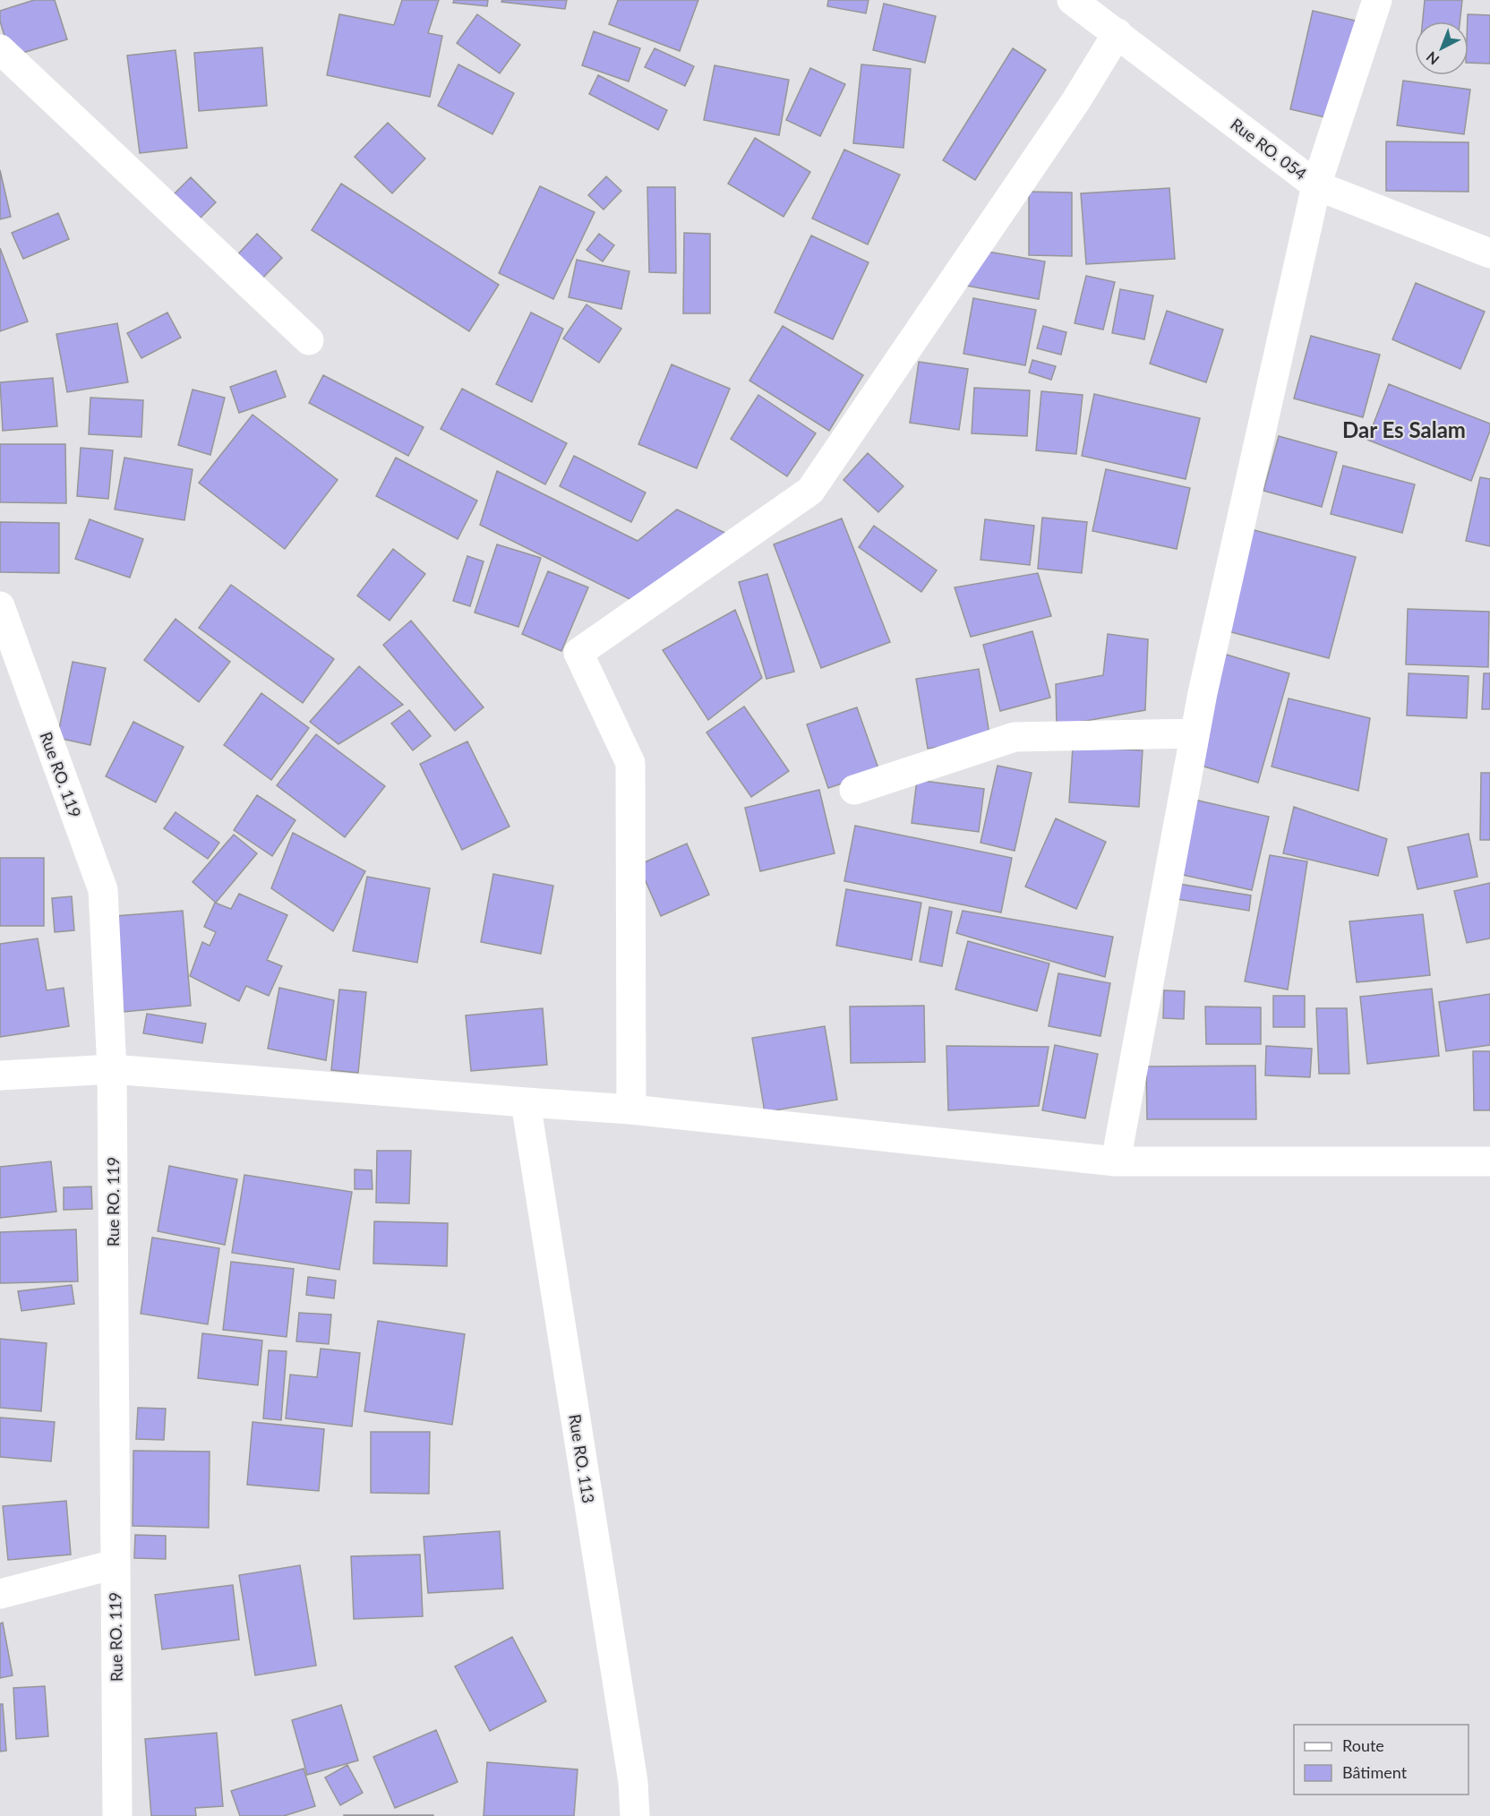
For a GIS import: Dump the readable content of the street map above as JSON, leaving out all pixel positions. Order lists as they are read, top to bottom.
{
  "streets": {
    "street": ["Rue RO. 054", "Rue RO. 119", "Rue RO. 113"]
  },
  "districts": ["Dar Es Salam"],
  "legend": ["Route", "Bâtiment"],
  "north": "bottom left"
}
